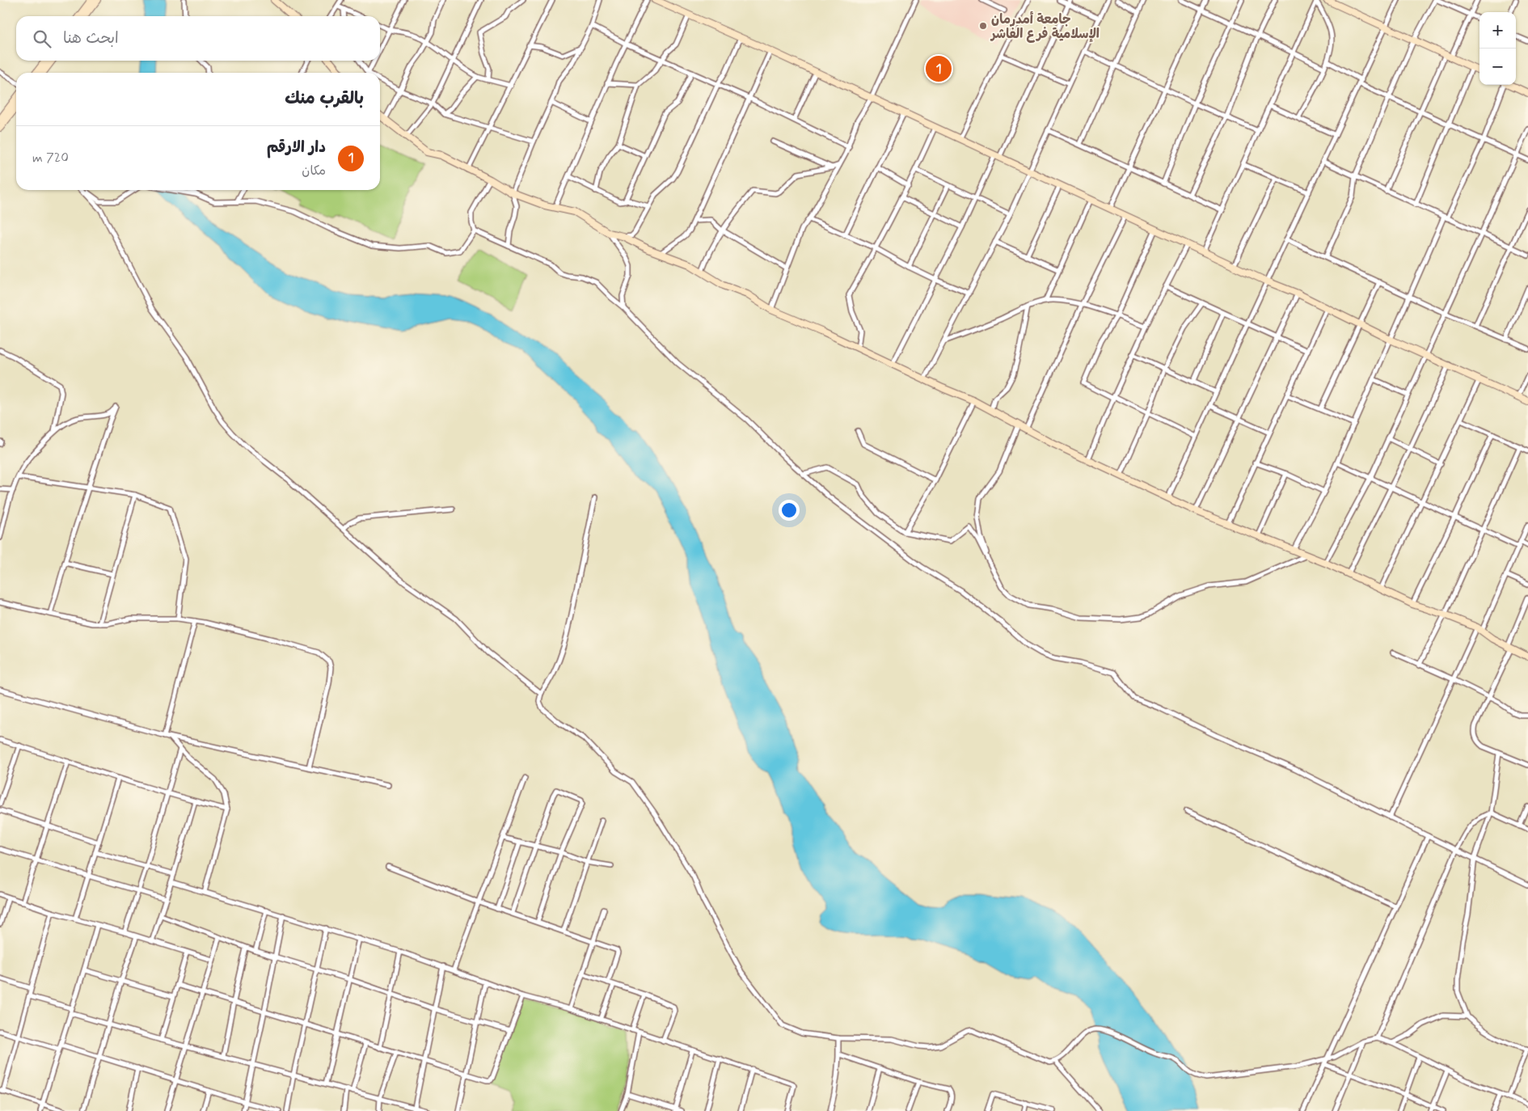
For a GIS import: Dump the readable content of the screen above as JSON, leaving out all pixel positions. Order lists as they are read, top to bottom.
{
  "places": ["جامعة أمدرمان الإسلامية فرع الفاشر"],
  "page": {
    "map_buttons": ["+", "−"],
    "search": "ابحث هنا",
    "pins": "1",
    "heading": "بالقرب منك",
    "list": [
      {
        "mark": "1",
        "name": "دار الارقم",
        "note": "مكان",
        "value": "720 m"
      }
    ]
  }
}
